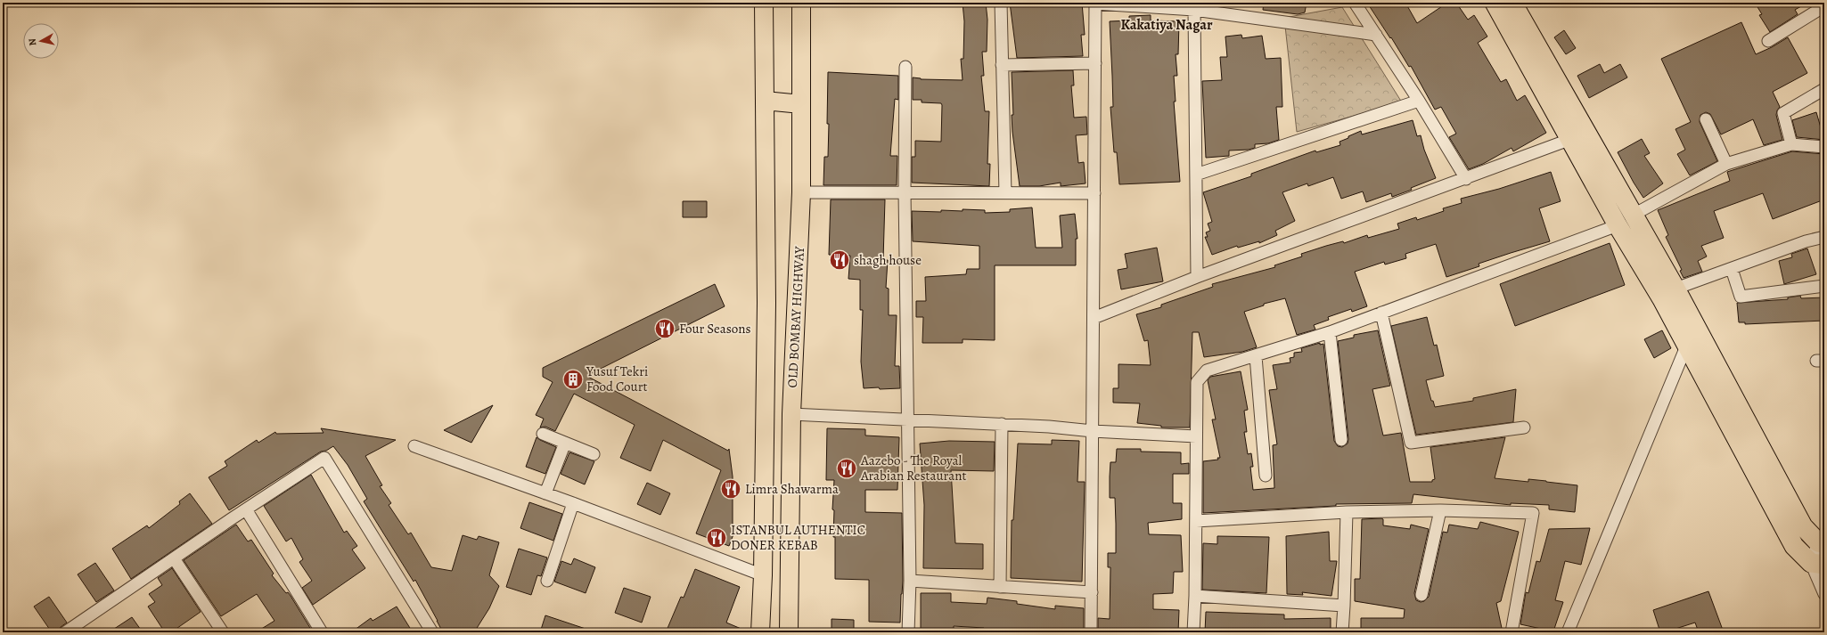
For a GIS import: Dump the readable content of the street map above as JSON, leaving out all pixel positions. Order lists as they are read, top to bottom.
{
  "streets": {
    "main road": ["OLD BOMBAY HIGHWAY"]
  },
  "districts": ["Kakatiya Nagar"],
  "places": {
    "restaurant": [
      "shagh house",
      "Four Seasons",
      "Aazebo - The Royal Arabian Restaurant",
      "Limra Shawarma",
      "ISTANBUL AUTHENTIC DONER KEBAB"
    ],
    "building": ["Yusuf Tekri Food Court"]
  },
  "north": "left"
}
